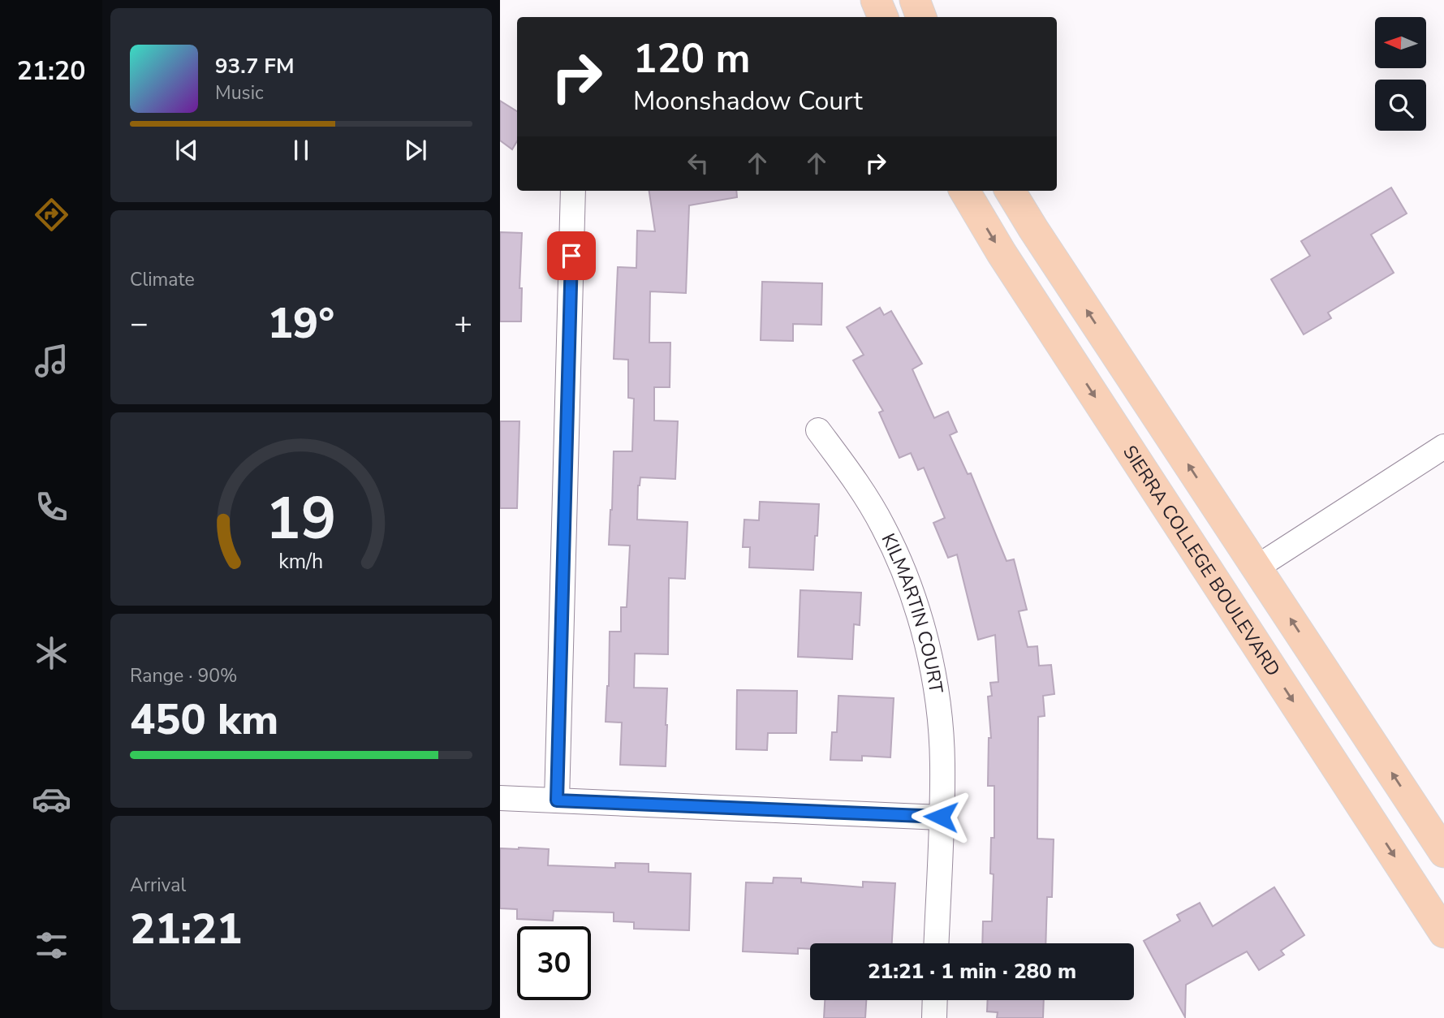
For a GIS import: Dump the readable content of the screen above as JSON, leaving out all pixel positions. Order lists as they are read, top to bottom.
{
  "streets": {
    "main road": ["SIERRA COLLEGE BOULEVARD"],
    "street": ["KILMARTIN COURT"]
  },
  "north": "left",
  "page": {
    "tabs": "21:20",
    "turn": ["120 m", "Moonshadow Court"],
    "song": ["93.7 FM", "Music"],
    "tile": [
      "Climate",
      ["Range · 90%", "450 km"],
      ["Arrival", "21:21"]
    ],
    "heat": ["−", "19°", "+"],
    "limit": "30",
    "trip": "21:21 · 1 min · 280 m",
    "gauge": ["19", "km/h"]
  }
}
